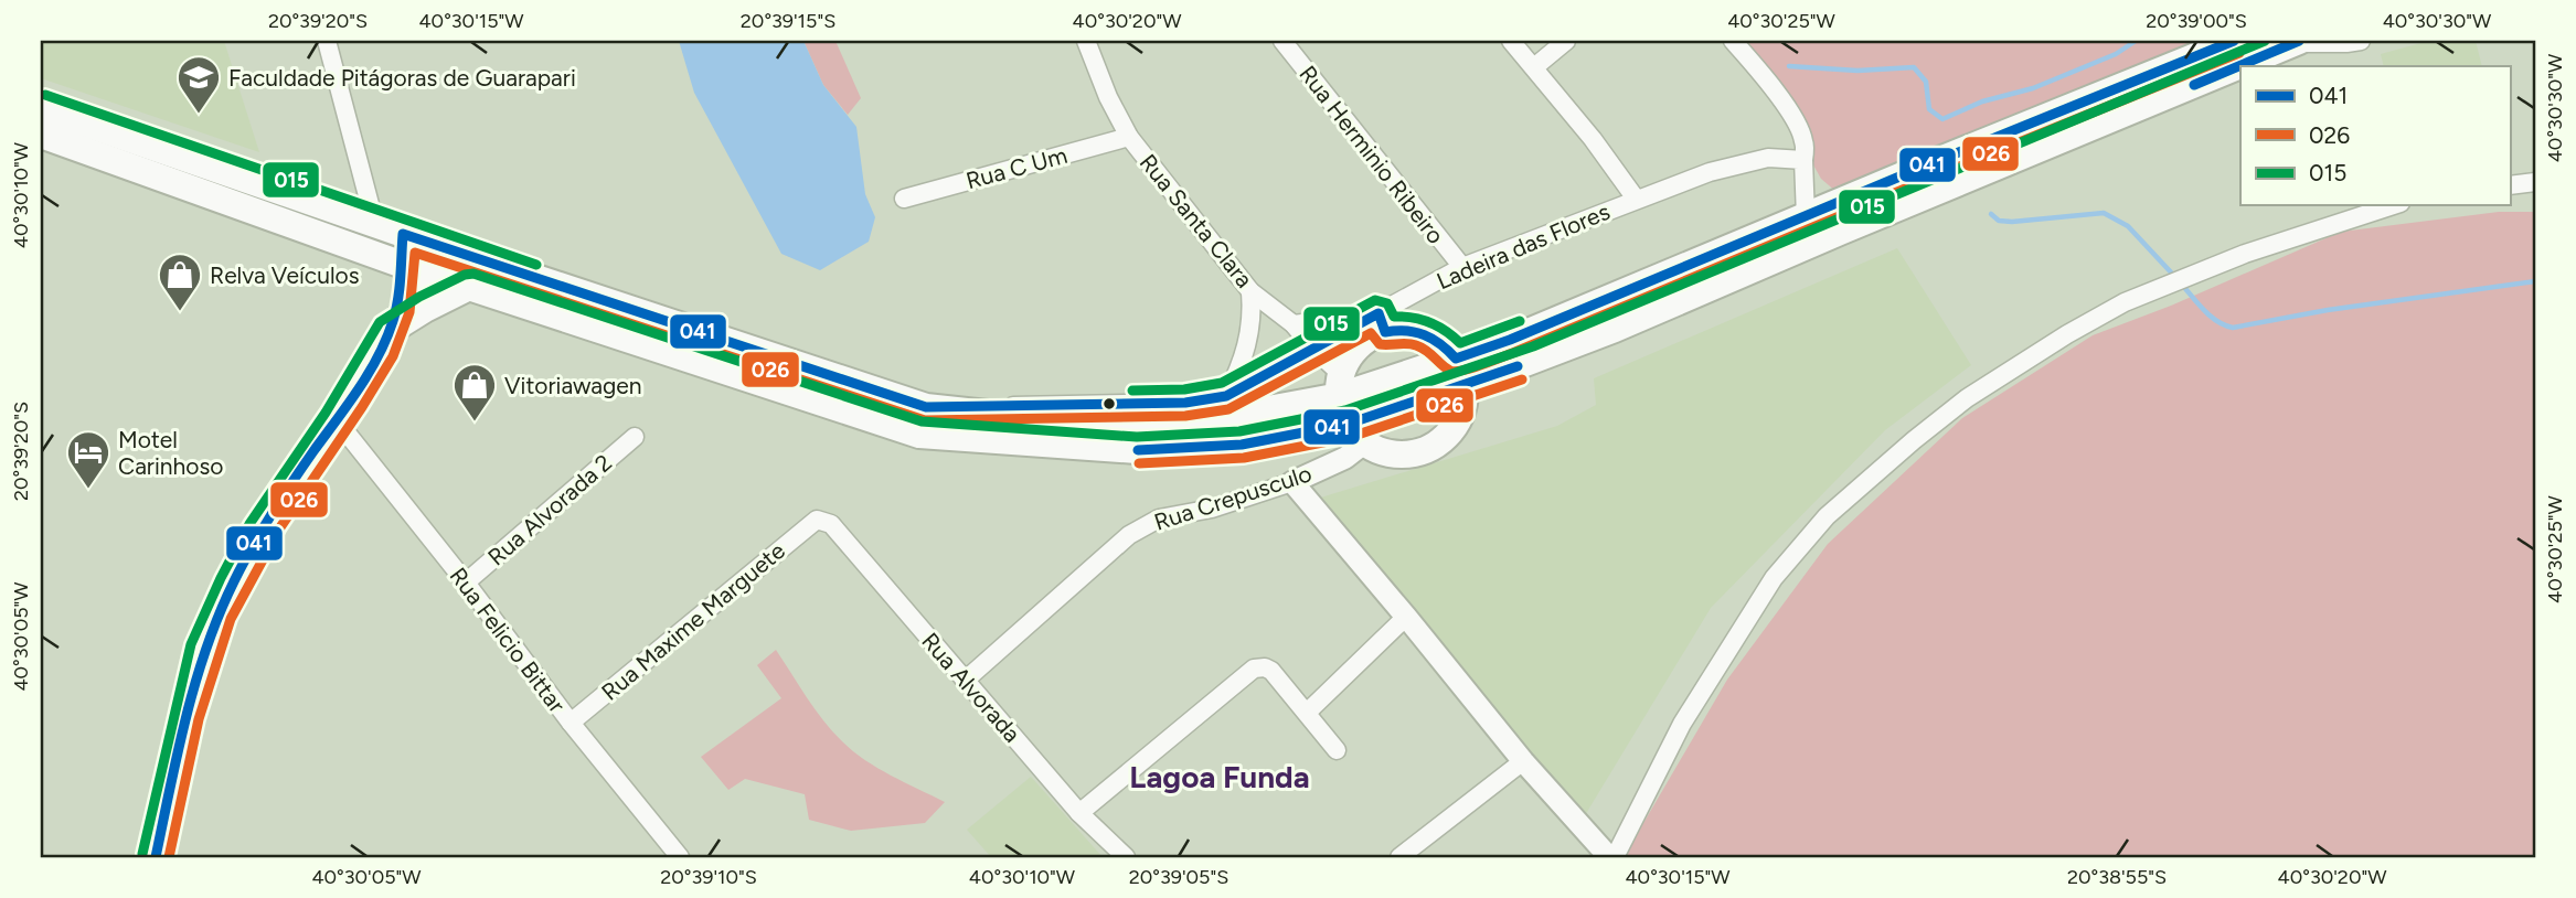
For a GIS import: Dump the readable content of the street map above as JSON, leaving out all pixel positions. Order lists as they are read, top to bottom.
{
  "streets": {
    "street": [
      "Rua Herminio Ribeiro",
      "Rua C Um",
      "Rua Santa Clara",
      "Ladeira das Flores",
      "Rua Crepusculo",
      "Rua Alvorada 2",
      "Rua Maxime Marguete",
      "Rua Felicio Bittar",
      "Rua Alvorada"
    ]
  },
  "crossings": [
    ["Rua Herminio Ribeiro", "Ladeira das Flores"],
    ["Rua C Um", "Rua Santa Clara"],
    ["Rua Santa Clara", "Ladeira das Flores"],
    ["Rua Crepusculo", "Rua Alvorada"],
    ["Rua Alvorada 2", "Rua Felicio Bittar"],
    ["Rua Maxime Marguete", "Rua Felicio Bittar"],
    ["Rua Maxime Marguete", "Rua Alvorada"]
  ],
  "districts": ["Lagoa Funda"],
  "places": {
    "school or university": ["Faculdade Pitágoras de Guarapari"],
    "shop": ["Relva Veículos", "Vitoriawagen"],
    "hotel": ["Motel Carinhoso"]
  },
  "lines": ["transit line 041", "transit line 015", "transit line 026"],
  "legend": ["041", "026", "015"],
  "coordinates": [
    "20°39'20\"S",
    "40°30'15\"W",
    "20°39'15\"S",
    "40°30'20\"W",
    "40°30'25\"W",
    "20°39'00\"S",
    "40°30'30\"W",
    "40°30'10\"W",
    "40°30'05\"W",
    "20°39'10\"S",
    "20°39'05\"S",
    "20°38'55\"S"
  ]
}
